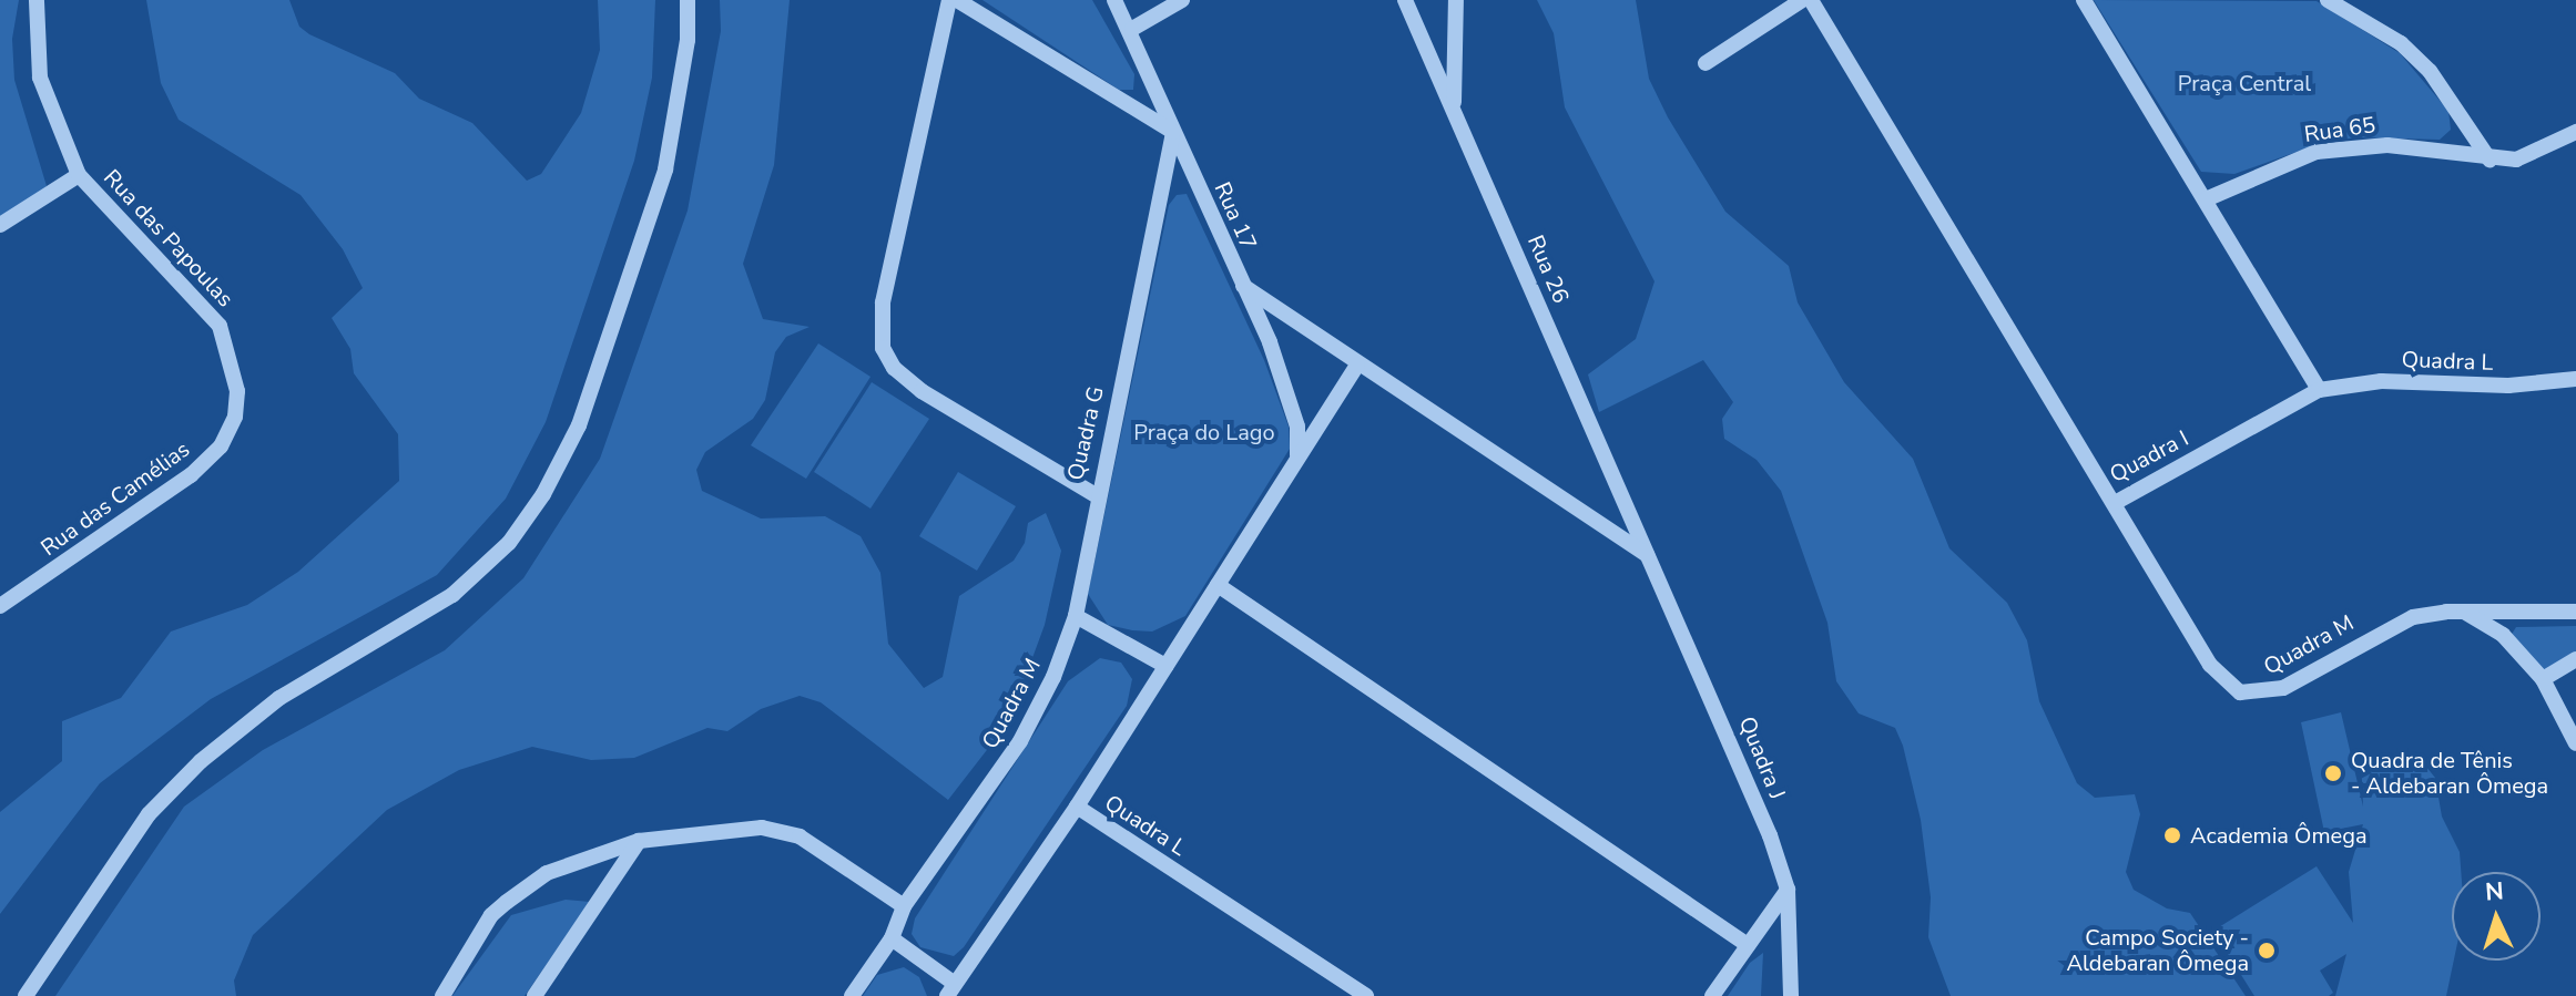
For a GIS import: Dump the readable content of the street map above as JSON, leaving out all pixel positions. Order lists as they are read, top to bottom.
{
  "streets": {
    "street": [
      "Rua 65",
      "Rua 17",
      "Rua das Papoulas",
      "Rua 26",
      "Quadra L",
      "Quadra G",
      "Quadra I",
      "Rua das Camélias",
      "Quadra M",
      "Quadra J"
    ]
  },
  "crossings": [
    ["Rua 17", "Quadra G"],
    ["Rua das Papoulas", "Rua das Camélias"],
    ["Rua 26", "Quadra J"],
    ["Quadra L", "Quadra I"],
    ["Quadra G", "Quadra M"],
    ["Quadra I", "Quadra M"]
  ],
  "parks": ["Praça Central", "Praça do Lago"],
  "places": ["Quadra de Tênis - Aldebaran Ômega", "Academia Ômega", "Campo Society - Aldebaran Ômega"],
  "north": "top"
}
